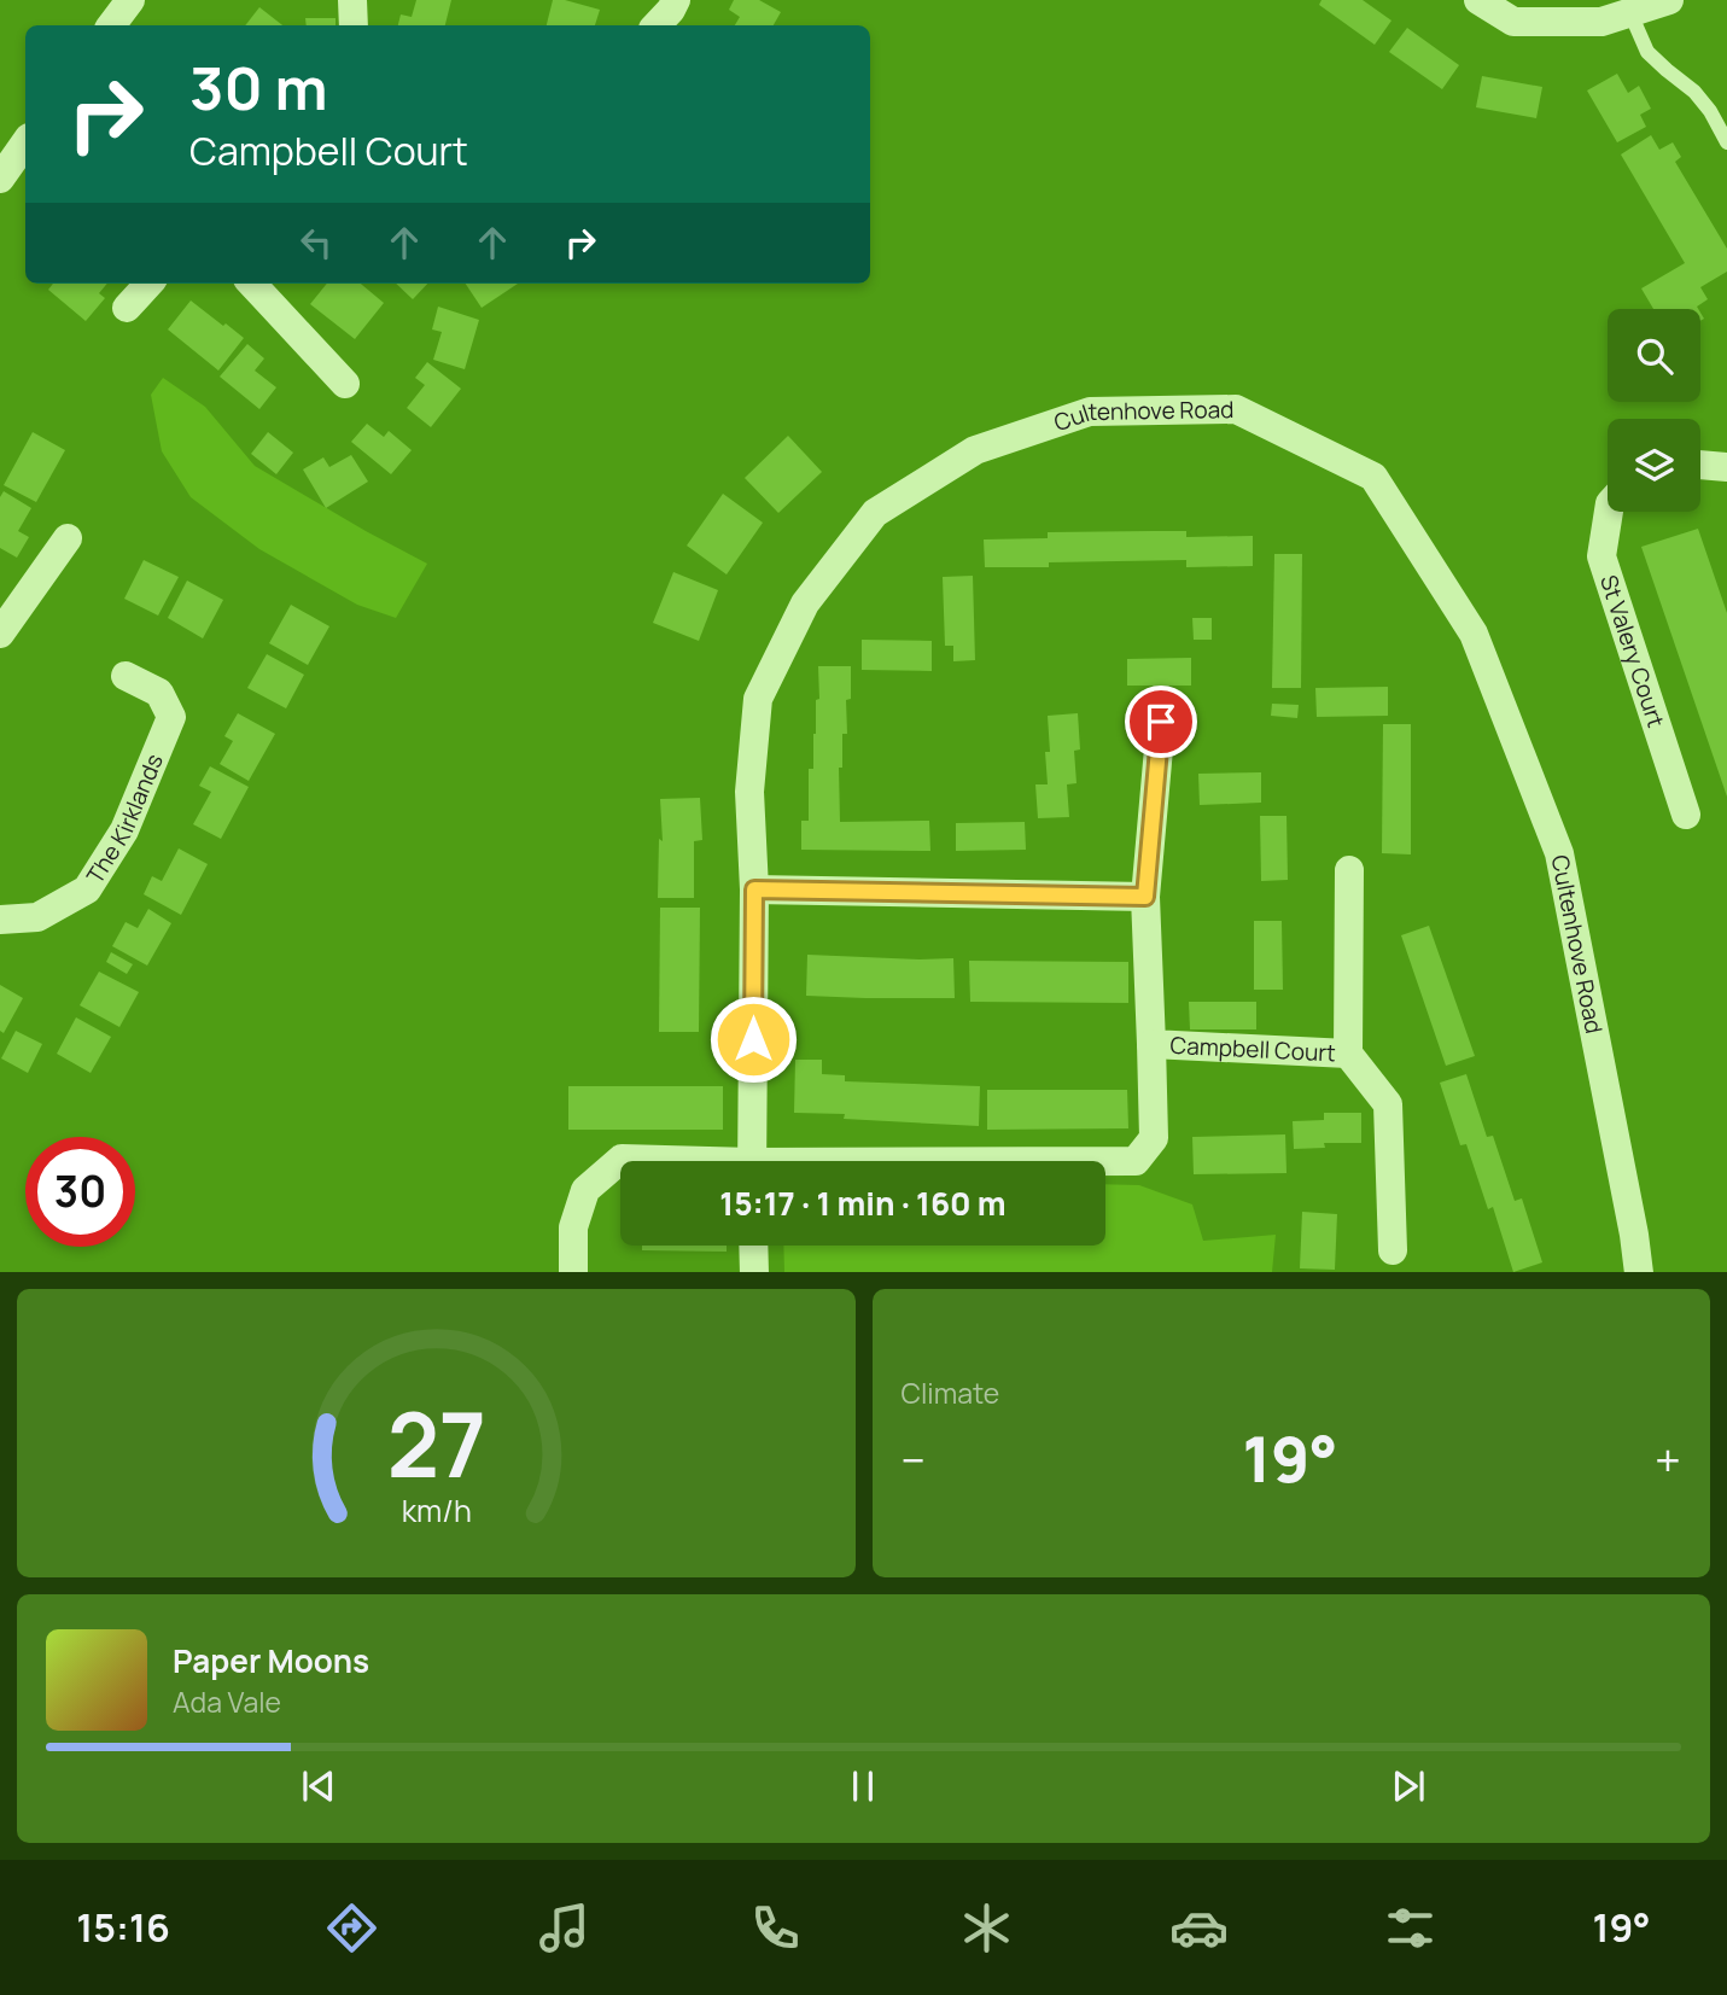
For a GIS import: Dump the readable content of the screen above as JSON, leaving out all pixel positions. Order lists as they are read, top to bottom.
{
  "streets": {
    "street": [
      "Cultenhove Road",
      "St Valery Court",
      "The Kirklands",
      "Campbell Court"
    ]
  },
  "page": {
    "turn": ["30 m", "Campbell Court"],
    "limit": "30",
    "trip": "15:17 · 1 min · 160 m",
    "tile": "Climate",
    "heat": ["−", "19°", "+"],
    "song": ["Paper Moons", "Ada Vale"],
    "tabs": ["15:16", "19°"],
    "gauge": ["27", "km/h"]
  }
}
